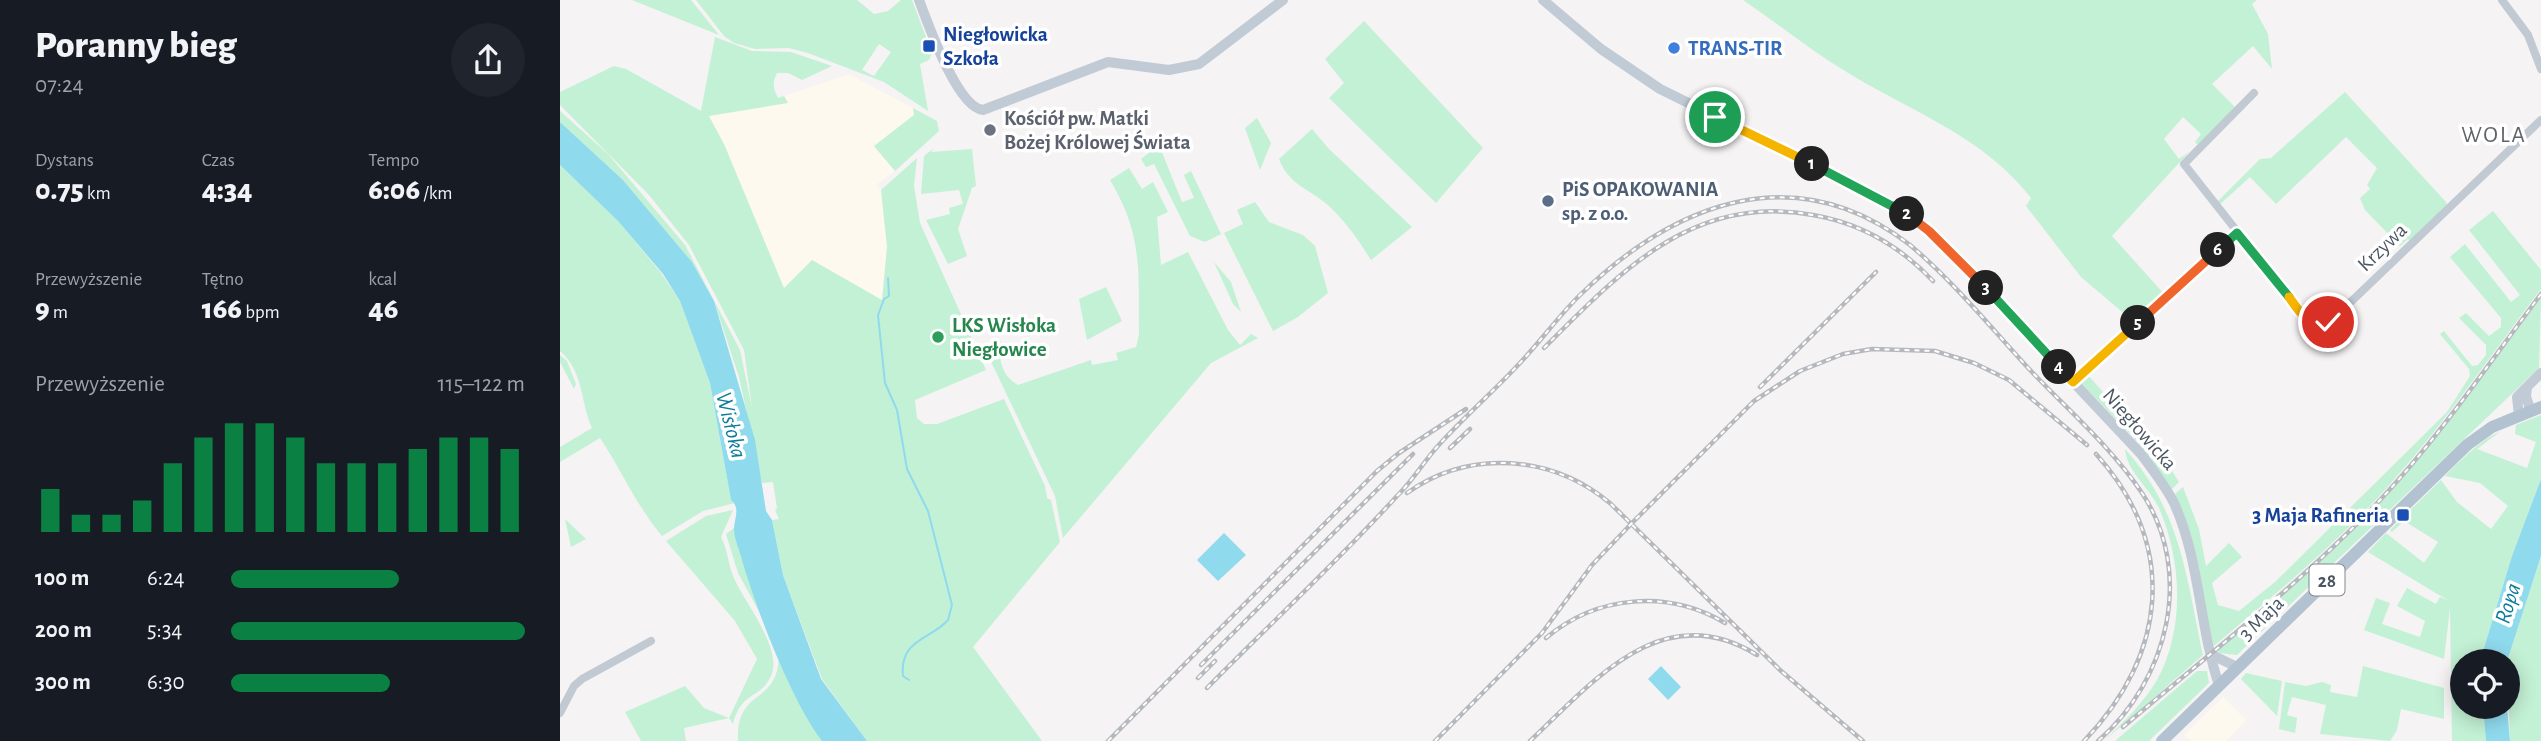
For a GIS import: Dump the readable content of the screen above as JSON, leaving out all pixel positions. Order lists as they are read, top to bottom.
{
  "streets": {
    "main road": ["28", "3 Maja"],
    "street": ["Krzywa", "Niegłowicka"]
  },
  "crossings": [
    ["Niegłowicka", "3 Maja"]
  ],
  "districts": ["WOLA"],
  "water": ["Wisłoka", "Ropa"],
  "places": {
    "transit": ["Niegłowicka Szkoła", "3 Maja Rafineria"],
    "other": [
      "TRANS-TIR",
      "Kościół pw. Matki Bożej Królowej Świata",
      "PiS OPAKOWANIA sp. z o.o.",
      "LKS Wisłoka Niegłowice"
    ]
  },
  "page": {
    "heading": ["Poranny bieg", "07:24"],
    "stats": [
      ["Dystans", "0.75 km"],
      ["Czas", "4:34"],
      ["Tempo", "6:06 /km"],
      ["Przewyższenie", "9 m"],
      ["Tętno", "166 bpm"],
      ["kcal", "46"]
    ],
    "pins": [
      "1",
      "2",
      "6",
      "3",
      "5",
      "4"
    ],
    "chart": ["Przewyższenie", "115–122 m"],
    "list": [
      {
        "name": "100 m",
        "note": "6:24"
      },
      {
        "name": "200 m",
        "note": "5:34"
      },
      {
        "name": "300 m",
        "note": "6:30"
      }
    ]
  }
}
